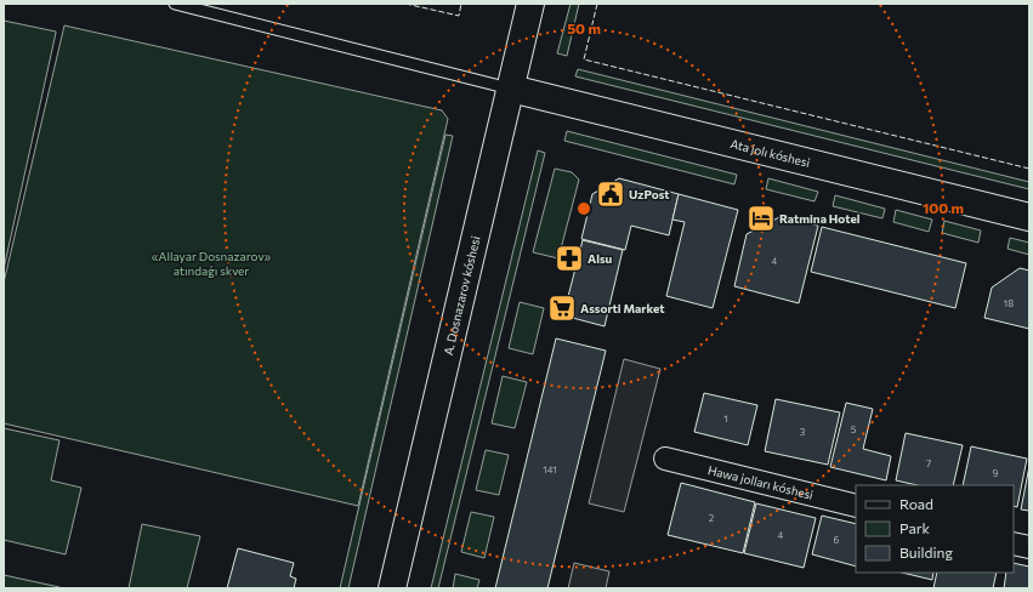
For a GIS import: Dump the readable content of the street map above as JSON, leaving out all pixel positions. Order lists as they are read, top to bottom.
{
  "streets": {
    "main road": ["Ata jolı kóshesi", "A. Dosnazarov kóshesi"],
    "street": ["Hawa jolları kóshesi"]
  },
  "crossings": [
    ["Ata jolı kóshesi", "A. Dosnazarov kóshesi"]
  ],
  "parks": ["«Allayar Dosnazarov» atındaǵı skver"],
  "places": {
    "public building": ["UzPost"],
    "hotel": ["Ratmina Hotel"],
    "pharmacy": ["Alsu"],
    "supermarket": ["Assorti Market"]
  },
  "house_numbers": [
    "4",
    "18",
    "1",
    "5",
    "3",
    "7",
    "141",
    "9",
    "2",
    "4",
    "6"
  ],
  "legend": ["Road", "Park", "Building"],
  "rings": ["50 m", "100 m"]
}
